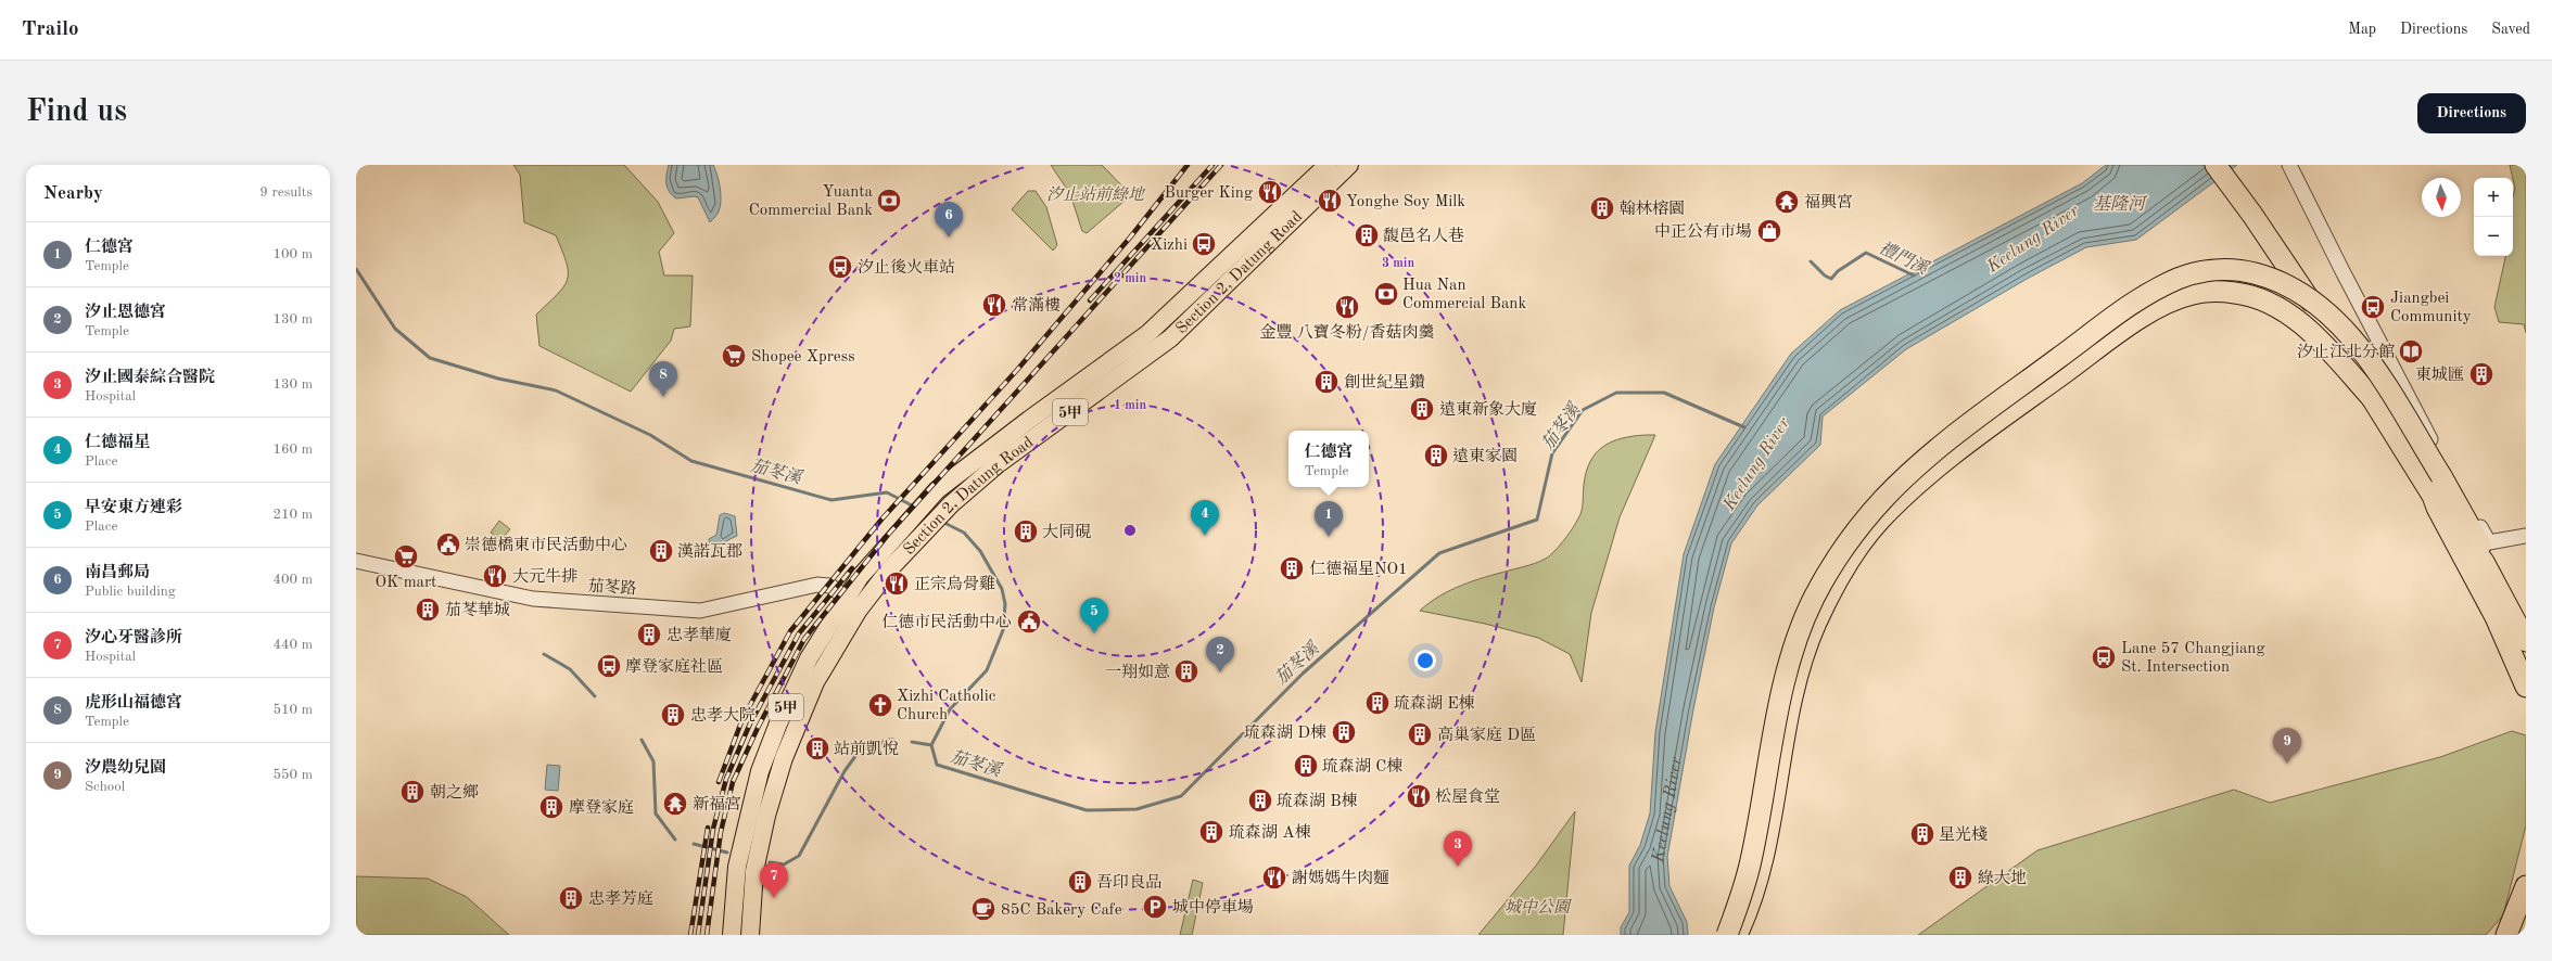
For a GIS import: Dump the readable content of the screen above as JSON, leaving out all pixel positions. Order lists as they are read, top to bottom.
{
  "streets": {
    "main road": ["Section 2, Datung Road", "5甲"],
    "street": ["茄苳路"]
  },
  "crossings": [
    ["Section 2, Datung Road", "茄苳路"]
  ],
  "water": [
    "基隆河",
    "Keelung River",
    "禮門溪",
    "茄苳溪"
  ],
  "parks": ["汐止站前綠地", "城中公園"],
  "places": {
    "restaurant": [
      "Burger King",
      "Yonghe Soy Milk",
      "常滿樓",
      "金豐 八寶冬粉/香菇肉羹",
      "大元牛排",
      "正宗烏骨雞",
      "松屋食堂",
      "謝媽媽牛肉麵"
    ],
    "bank": ["Yuanta Commercial Bank", "Hua Nan Commercial Bank"],
    "temple": ["福興宮", "新福宮"],
    "building": [
      "翰林榕園",
      "馥邑名人巷",
      "東城匯",
      "創世紀星鑽",
      "遠東新象大廈",
      "遠東家園",
      "大同硯",
      "漢諾瓦郡",
      "仁德福星NO1",
      "茄苳華城",
      "忠孝華廈",
      "一翔如意",
      "琉森湖 E棟",
      "忠孝大院",
      "琉森湖 D棟",
      "高巢家庭 D區",
      "站前凱悅",
      "琉森湖 C棟",
      "朝之鄉",
      "琉森湖 B棟",
      "摩登家庭",
      "琉森湖 A棟",
      "星光棧",
      "綠大地",
      "吾印良品",
      "忠孝芳庭"
    ],
    "shop": ["中正公有市場"],
    "bus stop": [
      "Xizhi",
      "汐止後火車站",
      "Jiangbei Community",
      "Lane 57 Changjiang St. Intersection",
      "摩登家庭社區"
    ],
    "library": ["汐止江北分館"],
    "supermarket": ["Shopee Xpress", "OK mart"],
    "public building": ["崇德橋東市民活動中心", "仁德市民活動中心"],
    "church": ["Xizhi Catholic Church"],
    "parking": ["城中停車場"],
    "cafe": ["85C Bakery Cafe"]
  },
  "north": "bottom",
  "page": {
    "header": "Trailo",
    "nav": ["Map", "Directions", "Saved"],
    "buttons": "Directions",
    "title": "Find us",
    "heading": ["Nearby", "9 results"],
    "map_buttons": ["+", "−"],
    "pins": [
      "6",
      "8",
      "4",
      "1",
      "5",
      "2",
      "9",
      "3",
      "7"
    ],
    "list": [
      {
        "mark": "1",
        "name": "仁德宮",
        "note": "Temple",
        "value": "100 m"
      },
      {
        "mark": "2",
        "name": "汐止恩德宮",
        "note": "Temple",
        "value": "130 m"
      },
      {
        "mark": "3",
        "name": "汐止國泰綜合醫院",
        "note": "Hospital",
        "value": "130 m"
      },
      {
        "mark": "4",
        "name": "仁德福星",
        "note": "Place",
        "value": "160 m"
      },
      {
        "mark": "5",
        "name": "早安東方連彩",
        "note": "Place",
        "value": "210 m"
      },
      {
        "mark": "6",
        "name": "南昌郵局",
        "note": "Public building",
        "value": "400 m"
      },
      {
        "mark": "7",
        "name": "汐心牙醫診所",
        "note": "Hospital",
        "value": "440 m"
      },
      {
        "mark": "8",
        "name": "虎形山福德宮",
        "note": "Temple",
        "value": "510 m"
      },
      {
        "mark": "9",
        "name": "汐農幼兒園",
        "note": "School",
        "value": "550 m"
      }
    ],
    "popup": ["仁德宮", "Temple"]
  },
  "rings": ["3 min", "2 min", "1 min"]
}
